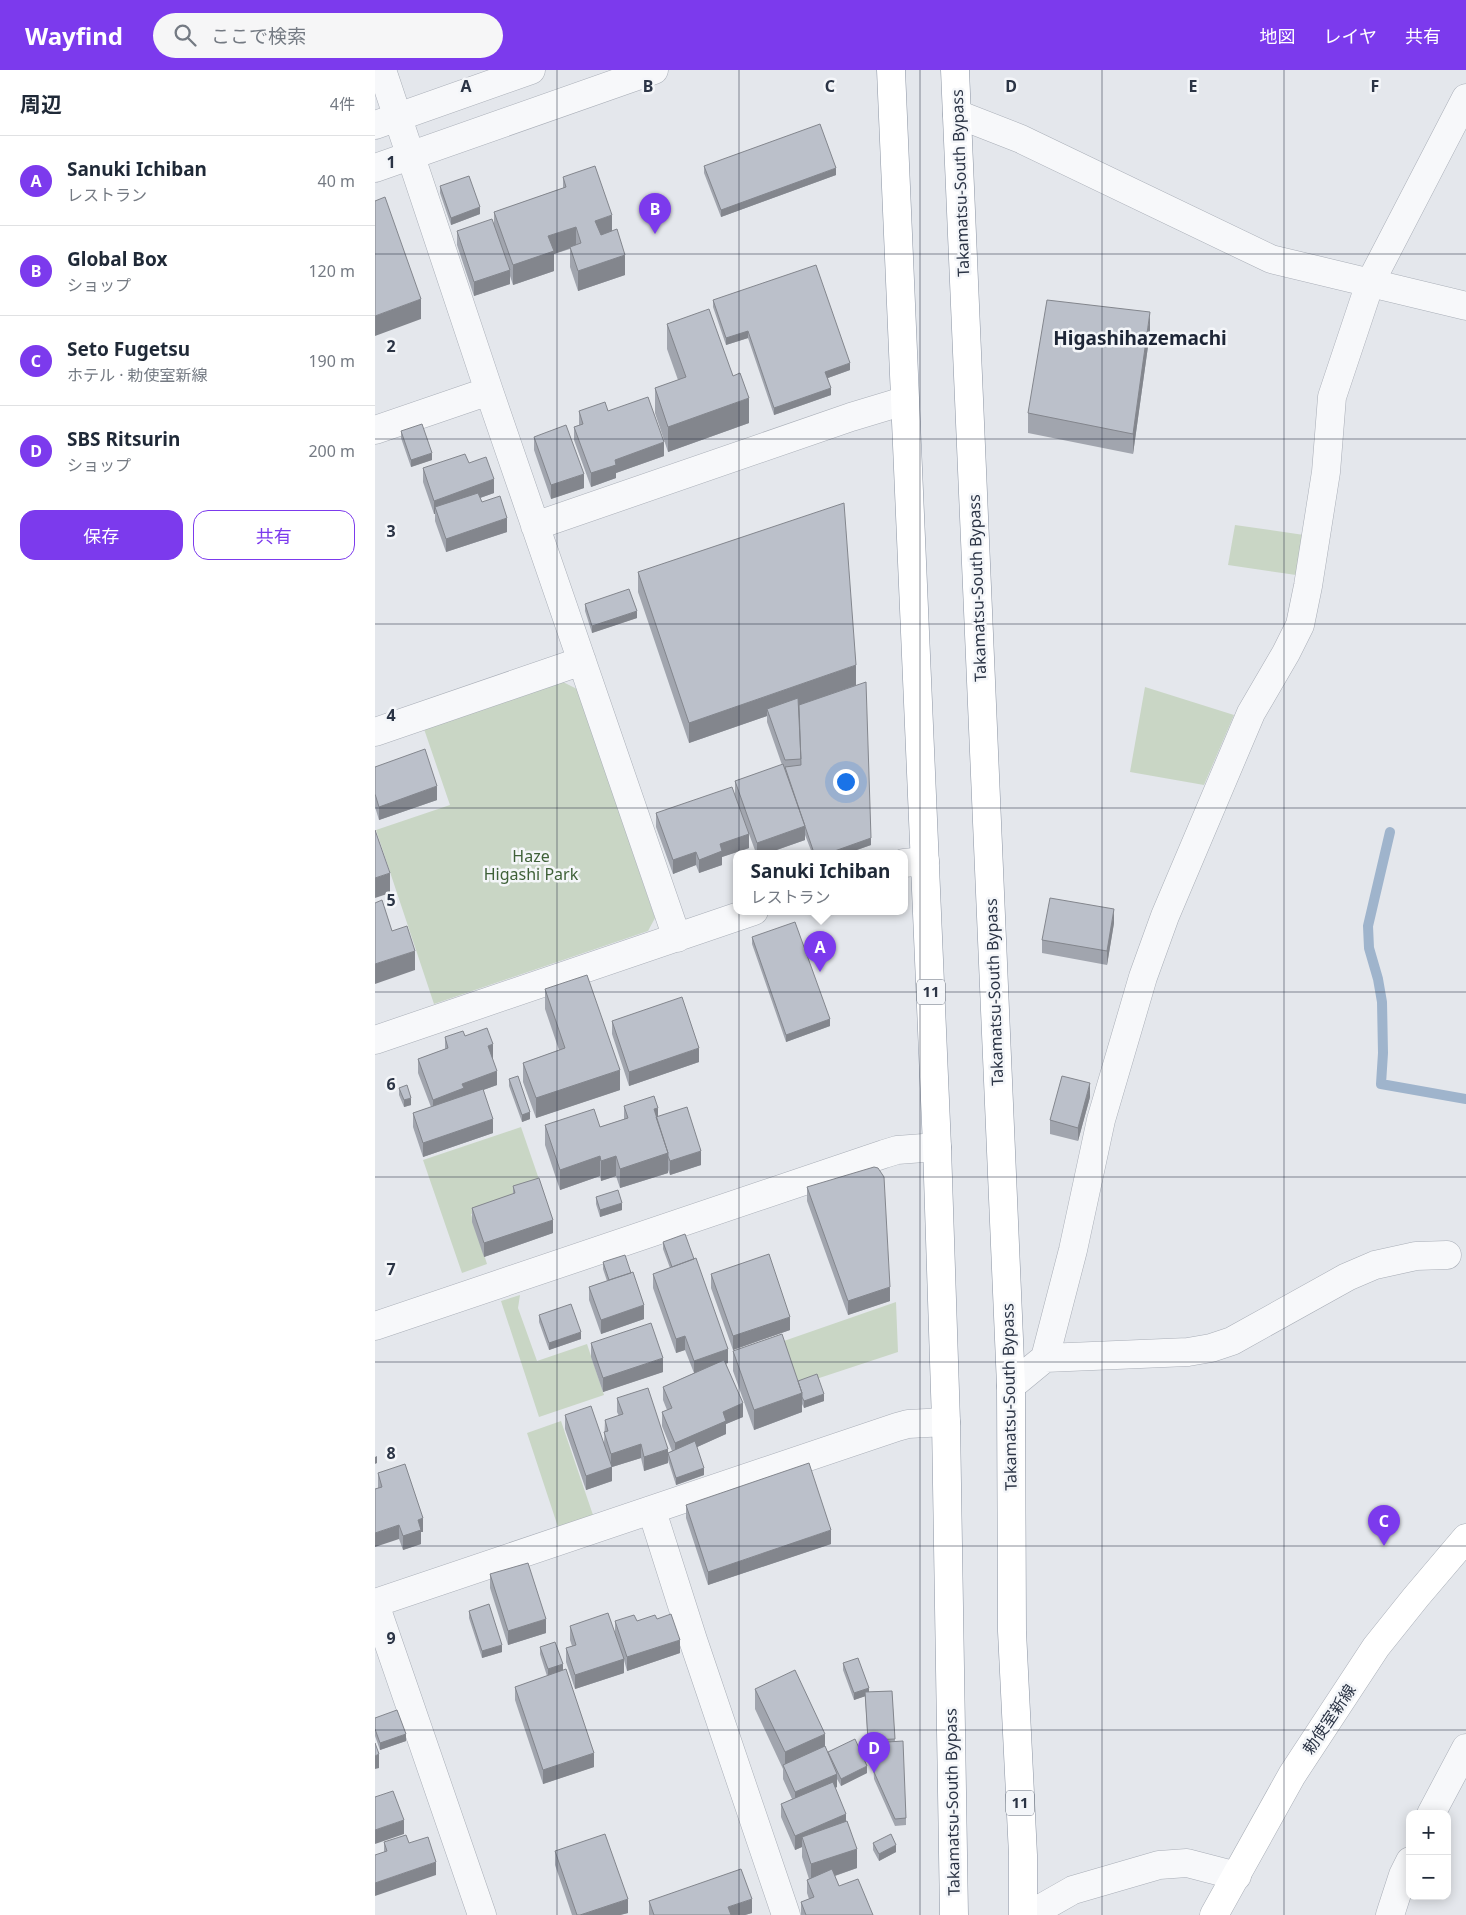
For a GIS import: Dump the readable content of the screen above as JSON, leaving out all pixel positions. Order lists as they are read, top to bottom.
{
  "streets": {
    "main road": ["Takamatsu-South Bypass", "11", "勅使室新線"]
  },
  "districts": ["Higashihazemachi"],
  "parks": ["Haze Higashi Park"],
  "page": {
    "header": "Wayfind",
    "search": "ここで検索",
    "nav": ["地図", "レイヤ", "共有"],
    "heading": ["周辺", "4件"],
    "list": [
      {
        "mark": "A",
        "name": "Sanuki Ichiban",
        "note": "レストラン",
        "value": "40 m"
      },
      {
        "mark": "B",
        "name": "Global Box",
        "note": "ショップ",
        "value": "120 m"
      },
      {
        "mark": "C",
        "name": "Seto Fugetsu",
        "note": "ホテル · 勅使室新線",
        "value": "190 m"
      },
      {
        "mark": "D",
        "name": "SBS Ritsurin",
        "note": "ショップ",
        "value": "200 m"
      }
    ],
    "pins": [
      "B",
      "A",
      "C",
      "D"
    ],
    "buttons": ["保存", "共有"],
    "popup": ["Sanuki Ichiban", "レストラン"],
    "map_buttons": ["+", "−"]
  },
  "grid": {
    "columns": [
      "A",
      "B",
      "C",
      "D",
      "E",
      "F"
    ],
    "rows": [
      "1",
      "2",
      "3",
      "4",
      "5",
      "6",
      "7",
      "8",
      "9"
    ]
  }
}
